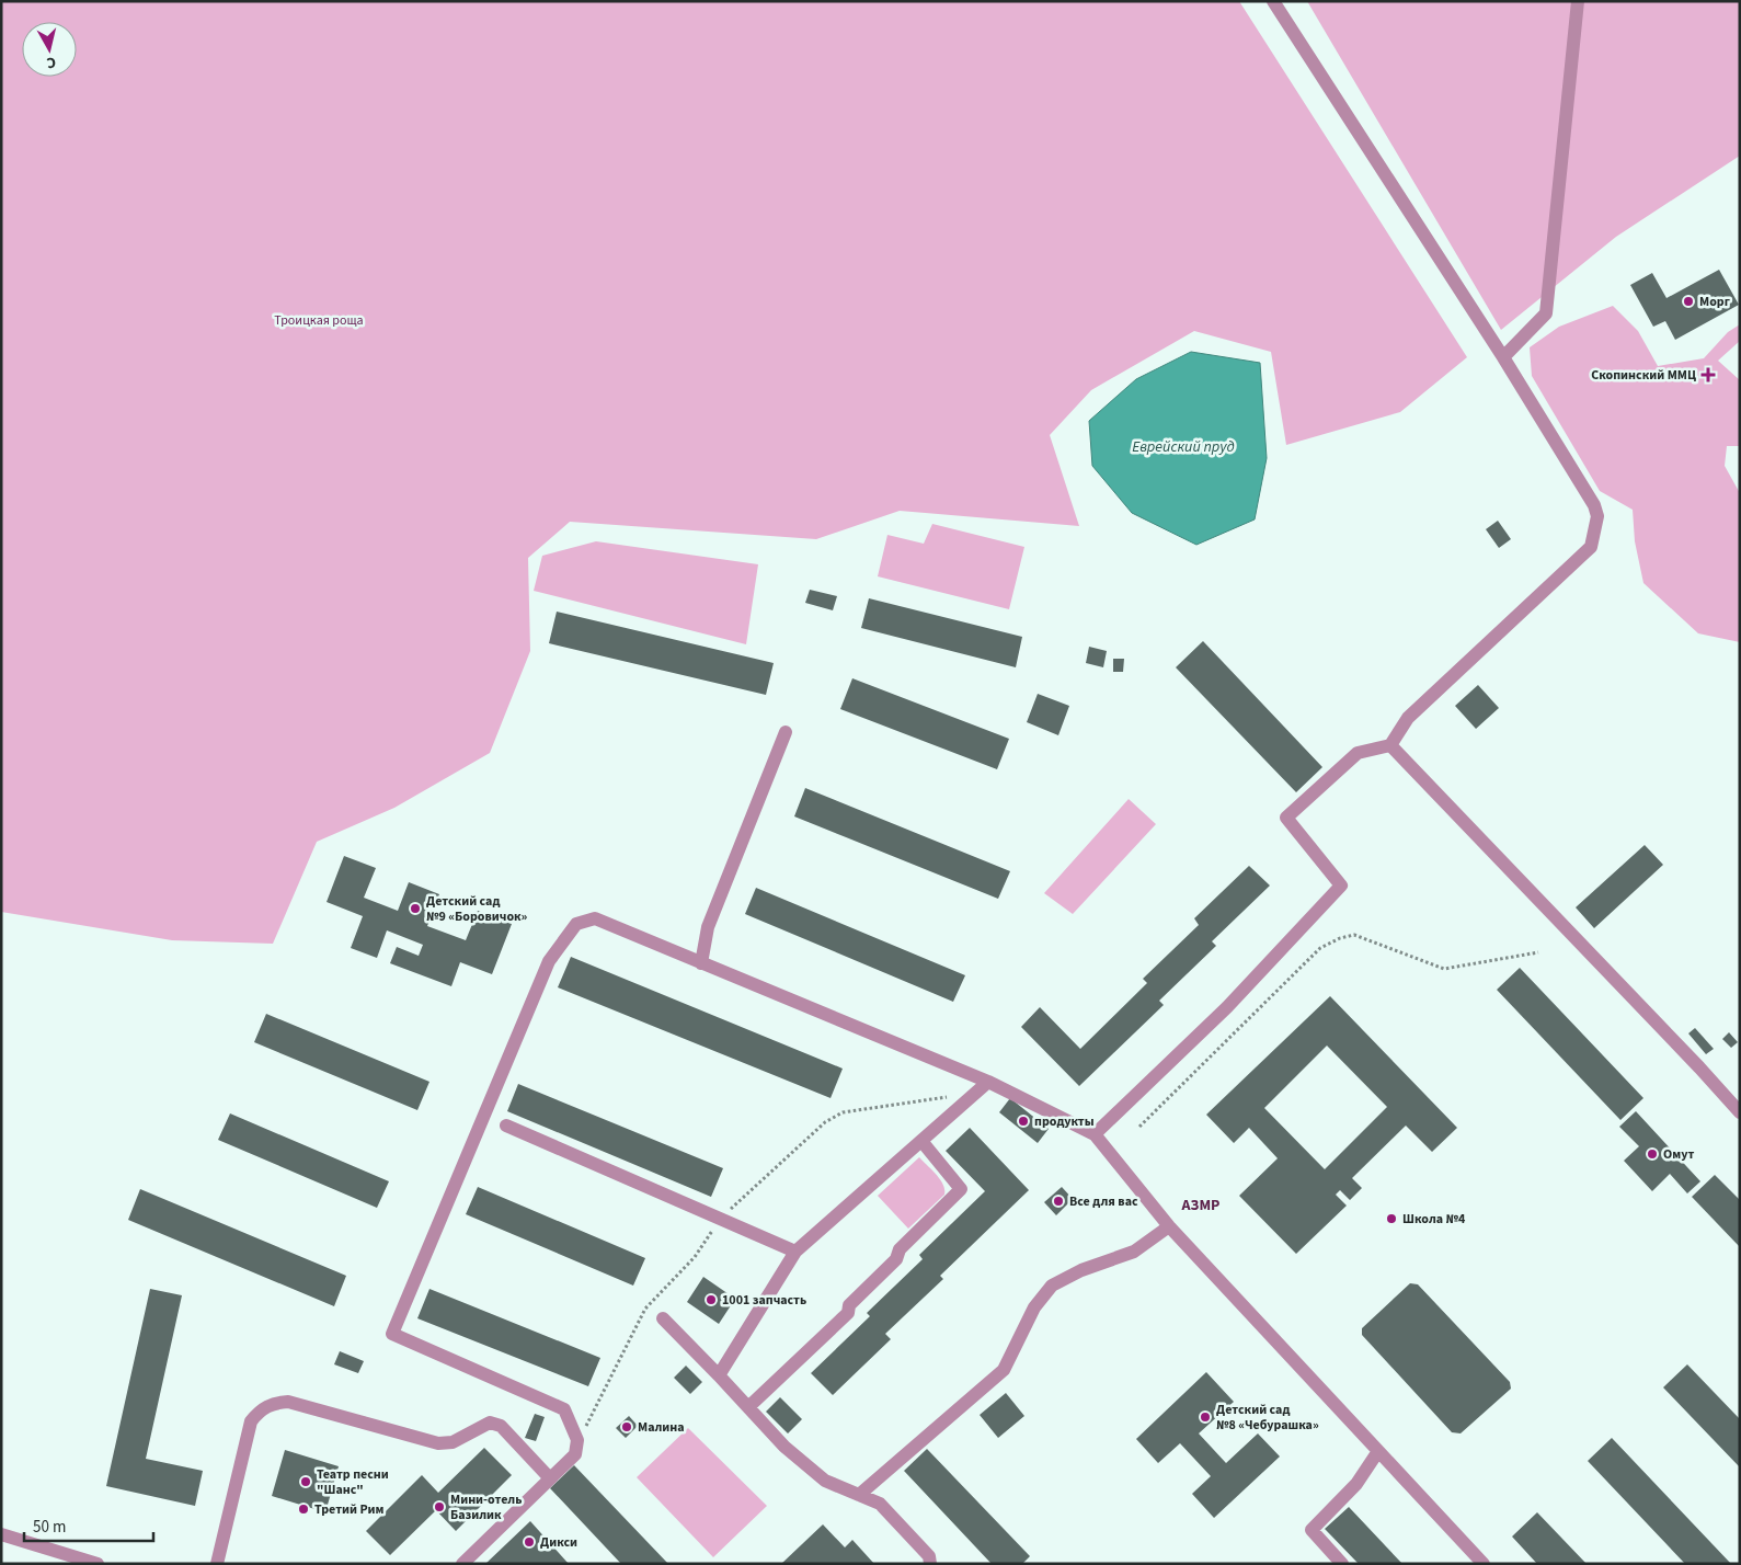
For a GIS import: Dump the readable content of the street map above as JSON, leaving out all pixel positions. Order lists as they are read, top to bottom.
{
  "districts": ["АЗМР"],
  "water": ["Еврейский пруд"],
  "parks": ["Троицкая роща"],
  "places": {
    "other": [
      "Морг",
      "Детский сад №9 «Боровичок»",
      "продукты",
      "Омут",
      "Все для вас",
      "Школа №4",
      "1001 запчасть",
      "Детский сад №8 «Чебурашка»",
      "Малина",
      "Театр песни \"Шанс\"",
      "Мини-отель Базилик",
      "Третий Рим",
      "Дикси"
    ],
    "health": ["Скопинский ММЦ"]
  },
  "scale_bar": "50 m",
  "north": "bottom"
}
